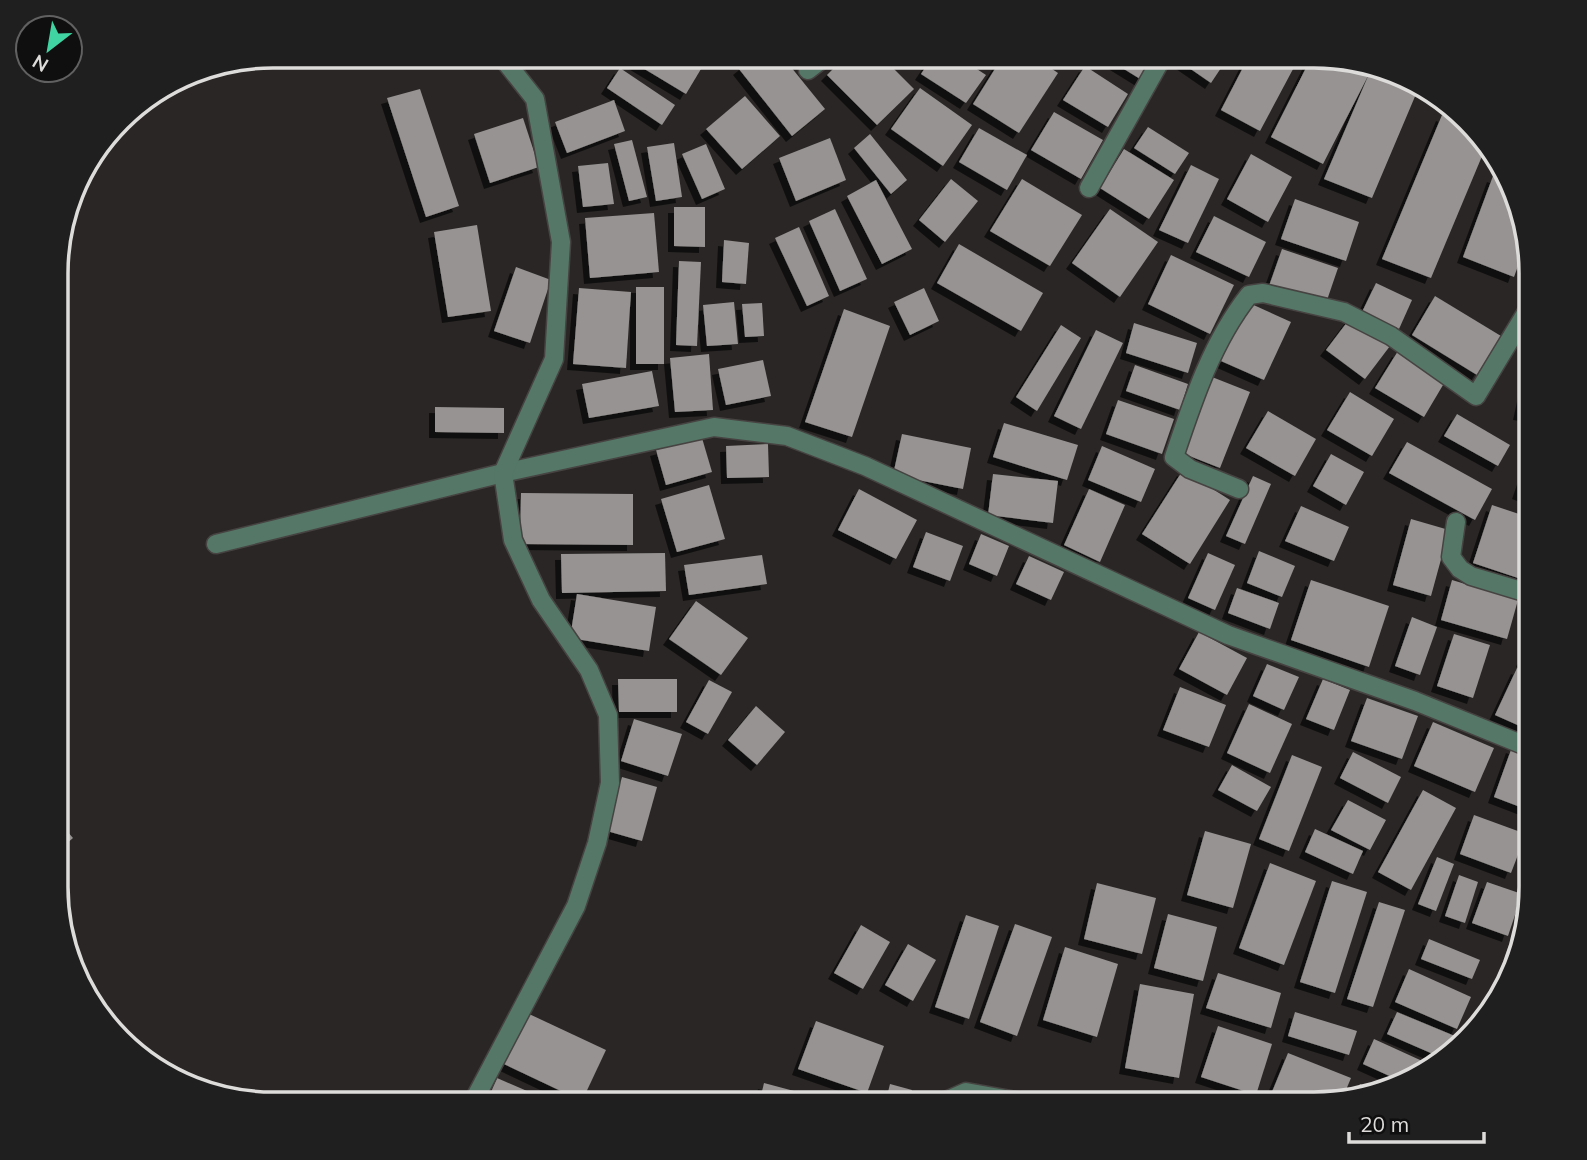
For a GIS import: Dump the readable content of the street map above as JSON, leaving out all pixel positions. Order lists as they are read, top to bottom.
{
  "scale_bar": "20 m",
  "north": "bottom left"
}
